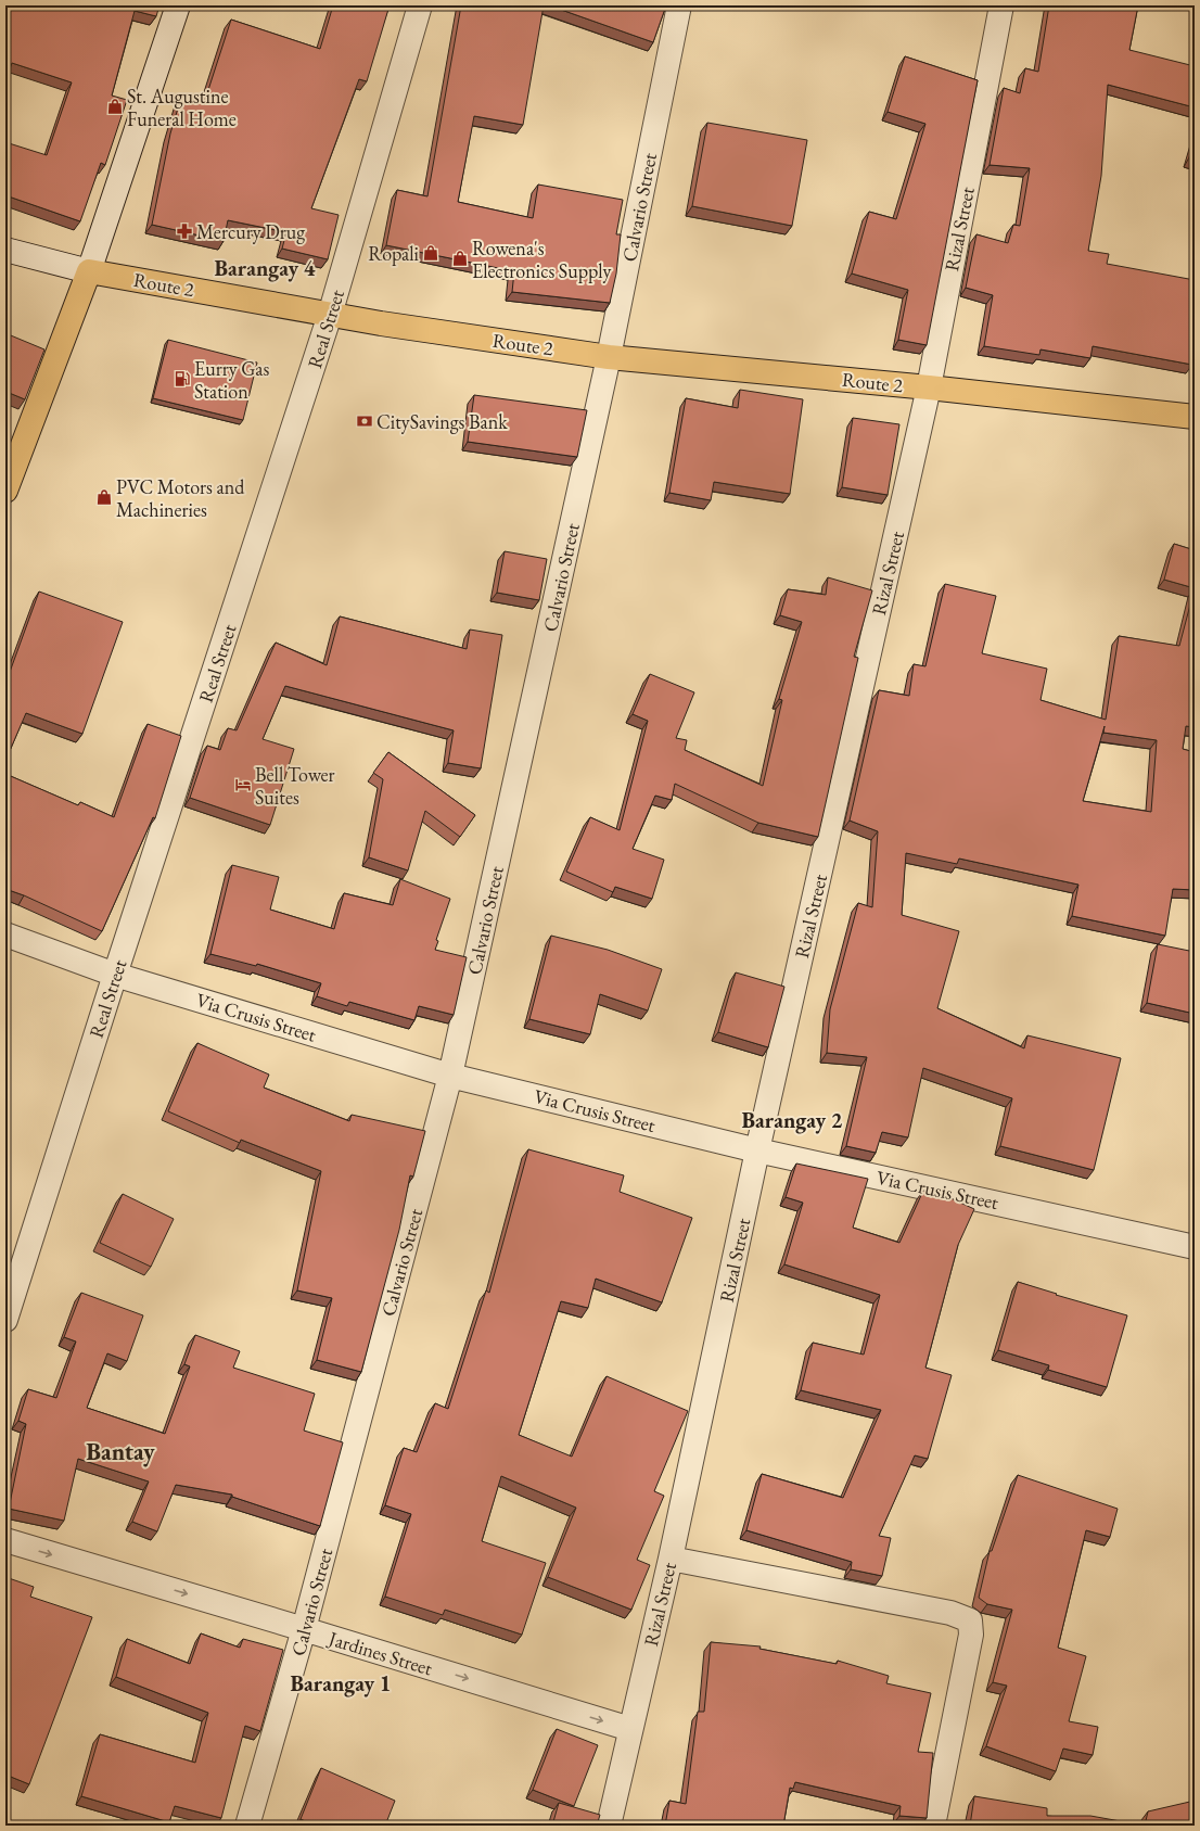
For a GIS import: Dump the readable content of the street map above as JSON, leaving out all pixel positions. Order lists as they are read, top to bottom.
{
  "streets": {
    "highway": ["Route 2"],
    "street": [
      "Calvario Street",
      "Rizal Street",
      "Real Street",
      "Via Crusis Street",
      "Jardines Street"
    ]
  },
  "crossings": [
    ["Calvario Street", "Route 2"],
    ["Calvario Street", "Via Crusis Street"],
    ["Calvario Street", "Jardines Street"],
    ["Rizal Street", "Route 2"],
    ["Rizal Street", "Via Crusis Street"],
    ["Rizal Street", "Jardines Street"],
    ["Route 2", "Real Street"],
    ["Real Street", "Via Crusis Street"]
  ],
  "one_way": ["Jardines Street"],
  "districts": [
    "Barangay 4",
    "Barangay 2",
    "Bantay",
    "Barangay 1"
  ],
  "places": {
    "shop": [
      "St. Augustine Funeral Home",
      "Ropali",
      "Rowena's Electronics Supply",
      "PVC Motors and Machineries"
    ],
    "pharmacy": ["Mercury Drug"],
    "fuel station": ["Eurry Gas Station"],
    "bank": ["CitySavings Bank"],
    "hotel": ["Bell Tower Suites"]
  }
}
